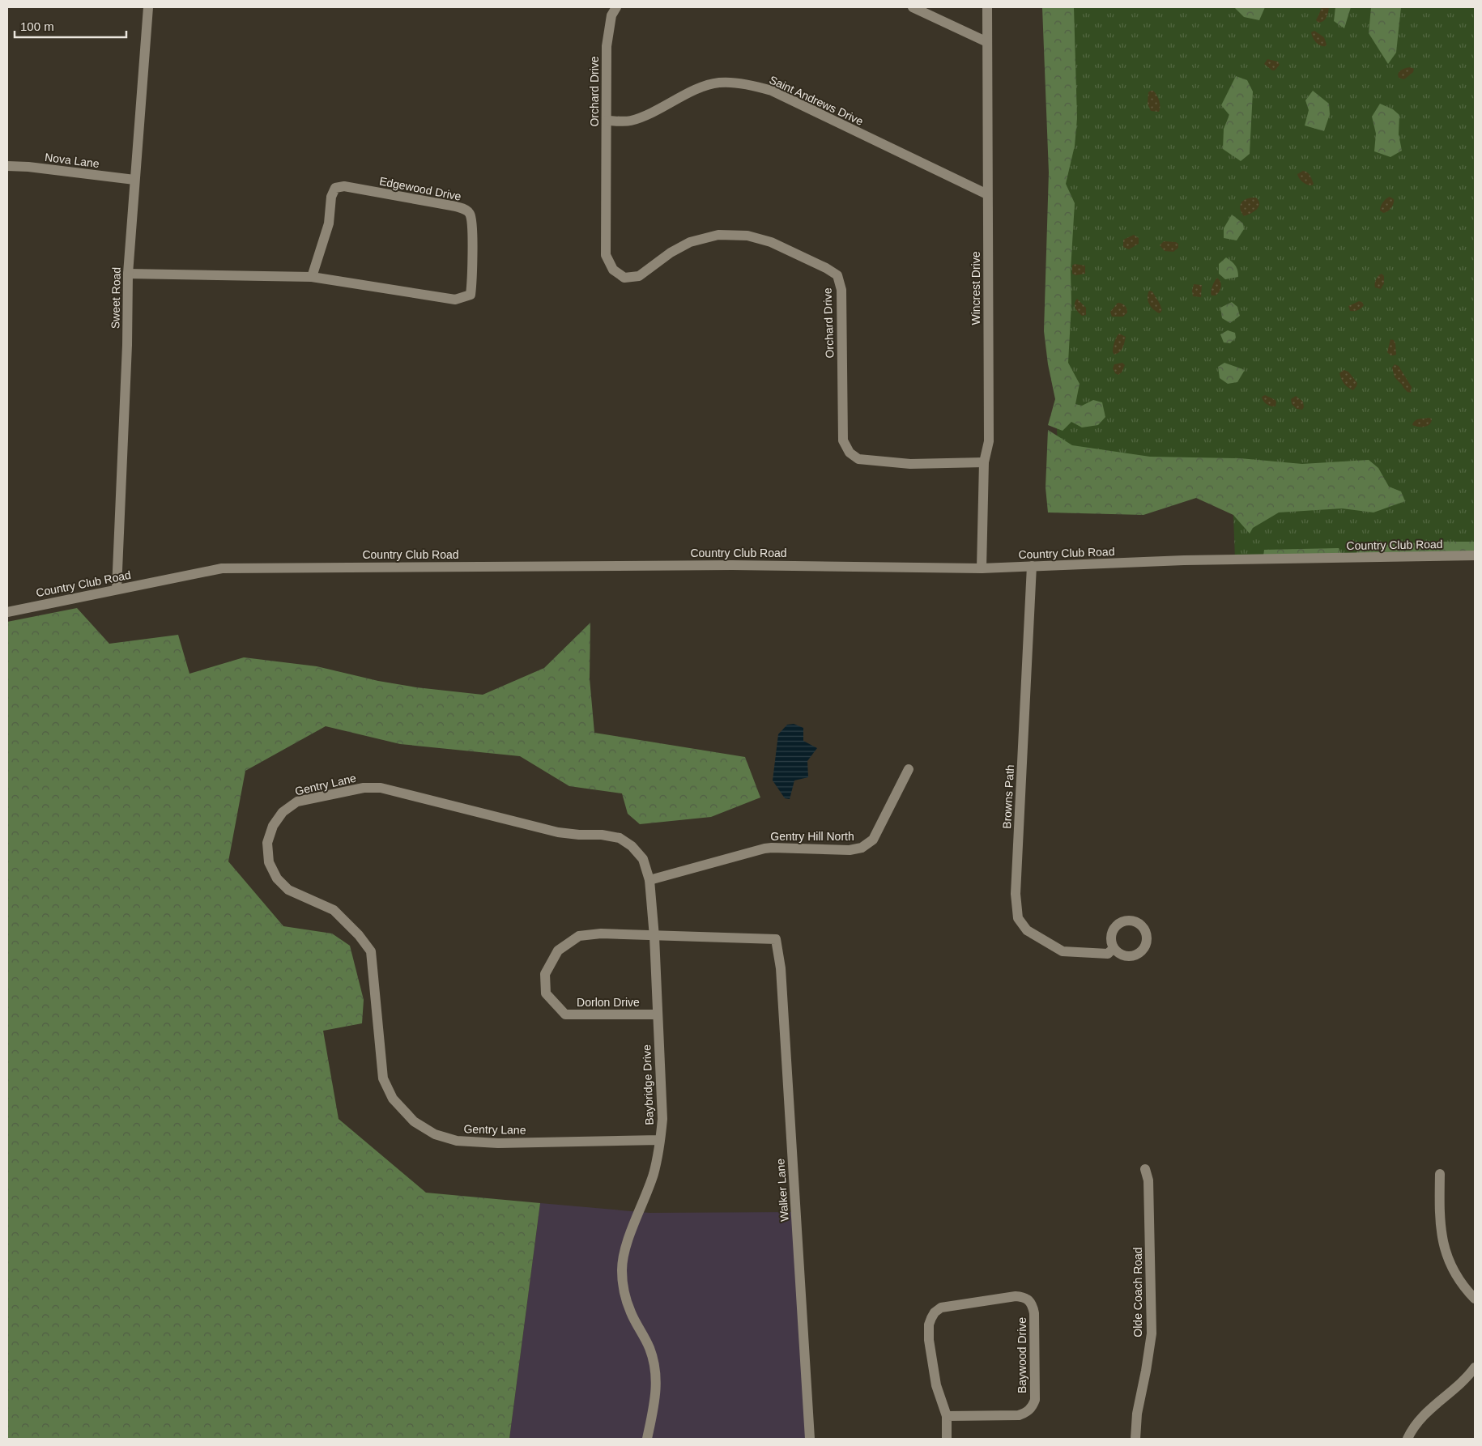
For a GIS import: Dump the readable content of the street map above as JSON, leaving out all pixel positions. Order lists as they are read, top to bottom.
{
  "streets": {
    "street": [
      "Orchard Drive",
      "Saint Andrews Drive",
      "Nova Lane",
      "Edgewood Drive",
      "Wincrest Drive",
      "Sweet Road",
      "Country Club Road",
      "Gentry Lane",
      "Browns Path",
      "Gentry Hill North",
      "Dorlon Drive",
      "Baybridge Drive",
      "Walker Lane",
      "Olde Coach Road",
      "Baywood Drive"
    ]
  },
  "crossings": [
    ["Orchard Drive", "Saint Andrews Drive"],
    ["Orchard Drive", "Wincrest Drive"],
    ["Saint Andrews Drive", "Wincrest Drive"],
    ["Nova Lane", "Sweet Road"],
    ["Edgewood Drive", "Sweet Road"],
    ["Wincrest Drive", "Country Club Road"],
    ["Sweet Road", "Country Club Road"],
    ["Country Club Road", "Browns Path"],
    ["Gentry Lane", "Gentry Hill North"],
    ["Gentry Lane", "Dorlon Drive"],
    ["Gentry Lane", "Baybridge Drive"],
    ["Gentry Lane", "Walker Lane"],
    ["Dorlon Drive", "Baybridge Drive"],
    ["Dorlon Drive", "Walker Lane"],
    ["Baybridge Drive", "Walker Lane"]
  ],
  "scale_bar": "100 m"
}
